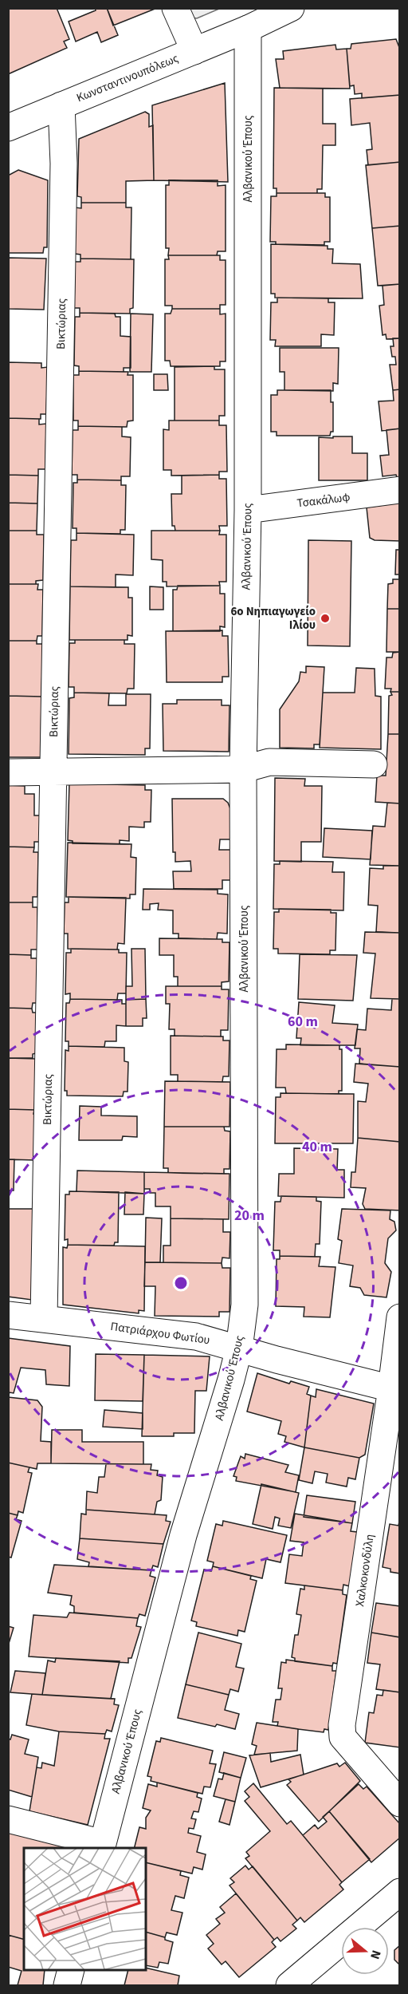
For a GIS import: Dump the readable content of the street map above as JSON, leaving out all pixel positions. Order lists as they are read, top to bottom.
{
  "streets": {
    "street": [
      "Κωνσταντινουπόλεως",
      "Αλβανικού Έπους",
      "Βικτώριας",
      "Τσακάλωφ",
      "Πατριάρχου Φωτίου",
      "Χαλκοκονδύλη"
    ]
  },
  "crossings": [
    ["Κωνσταντινουπόλεως", "Αλβανικού Έπους"],
    ["Κωνσταντινουπόλεως", "Βικτώριας"],
    ["Αλβανικού Έπους", "Τσακάλωφ"],
    ["Αλβανικού Έπους", "Πατριάρχου Φωτίου"],
    ["Βικτώριας", "Πατριάρχου Φωτίου"],
    ["Πατριάρχου Φωτίου", "Χαλκοκονδύλη"]
  ],
  "places": ["6ο Νηπιαγωγείο Ιλίου"],
  "north": "right",
  "rings": ["60 m", "40 m", "20 m"]
}
